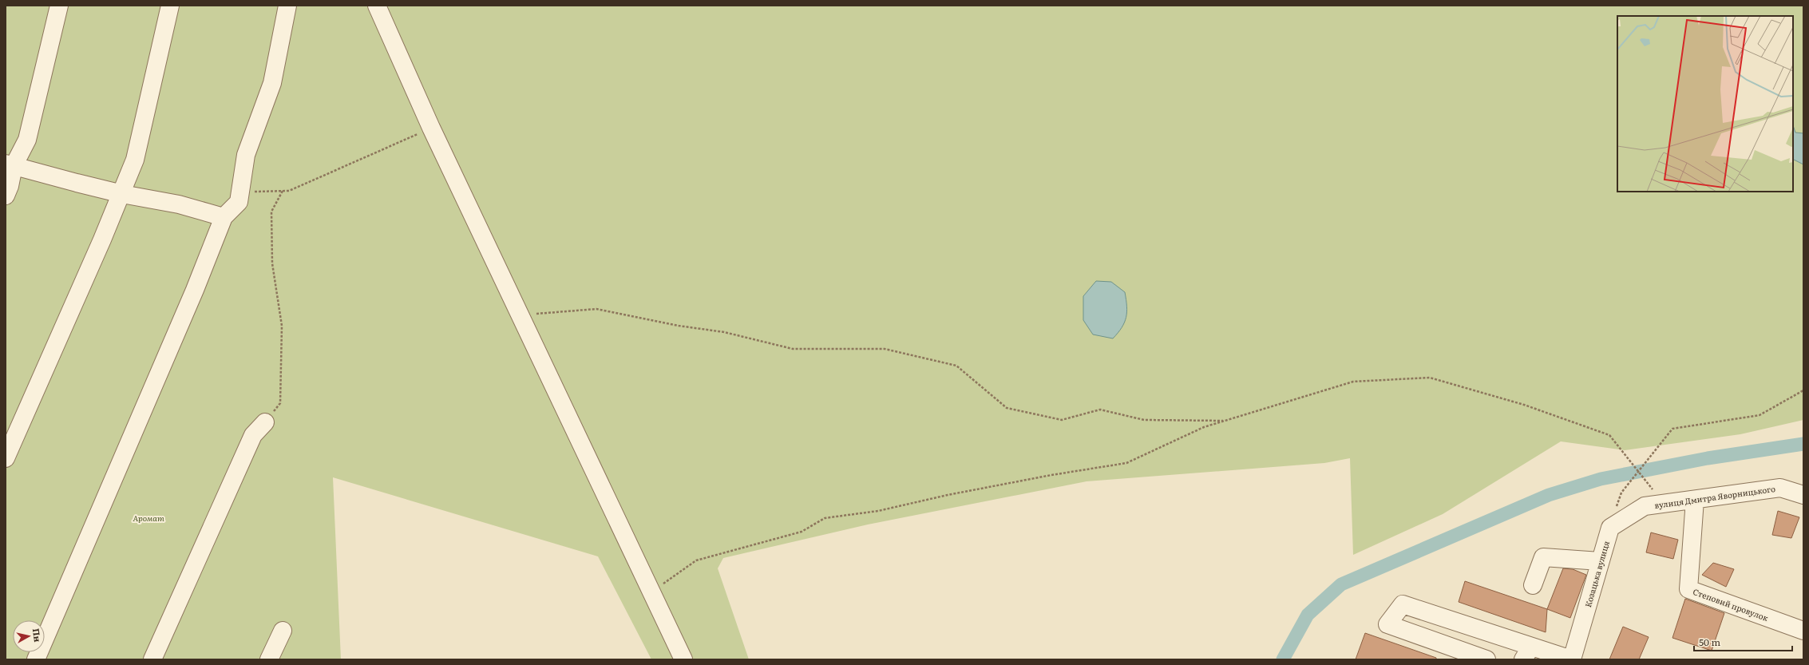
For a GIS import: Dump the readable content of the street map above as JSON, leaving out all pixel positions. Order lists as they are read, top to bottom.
{
  "streets": {
    "street": ["вулиця Дмитра Яворницького", "Козацька вулиця", "Степовий провулок"]
  },
  "crossings": [
    ["вулиця Дмитра Яворницького", "Козацька вулиця"],
    ["вулиця Дмитра Яворницького", "Степовий провулок"]
  ],
  "parks": ["Аромат"],
  "scale_bar": "50 m",
  "north": "right"
}
